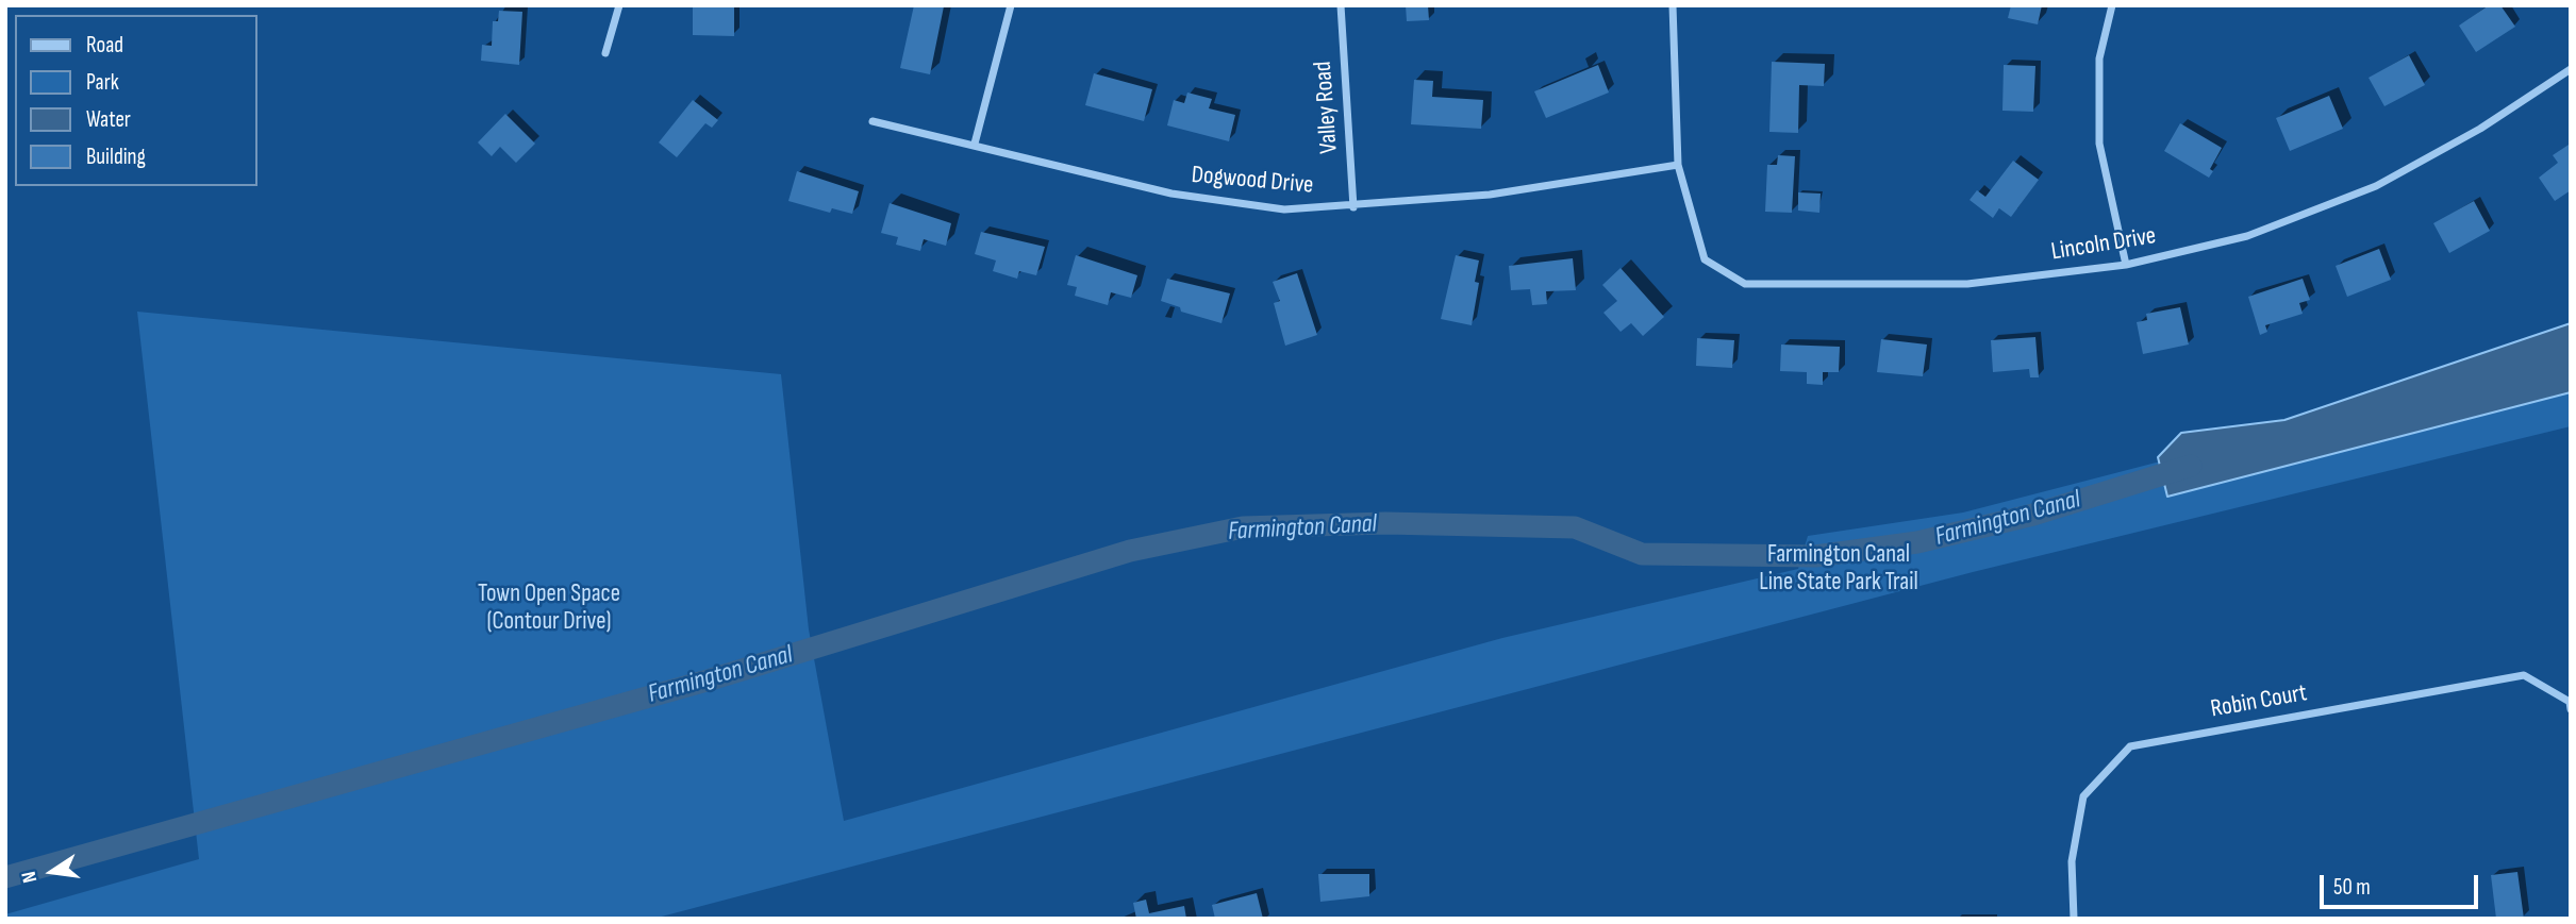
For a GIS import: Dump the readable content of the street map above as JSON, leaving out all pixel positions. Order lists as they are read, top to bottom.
{
  "streets": {
    "street": [
      "Valley Road",
      "Dogwood Drive",
      "Lincoln Drive",
      "Robin Court"
    ]
  },
  "crossings": [
    ["Valley Road", "Dogwood Drive"],
    ["Dogwood Drive", "Lincoln Drive"]
  ],
  "water": ["Farmington Canal"],
  "parks": ["Farmington Canal Line State Park Trail", "Town Open Space (Contour Drive)"],
  "legend": [
    "Road",
    "Park",
    "Water",
    "Building"
  ],
  "scale_bar": "50 m",
  "north": "left"
}
